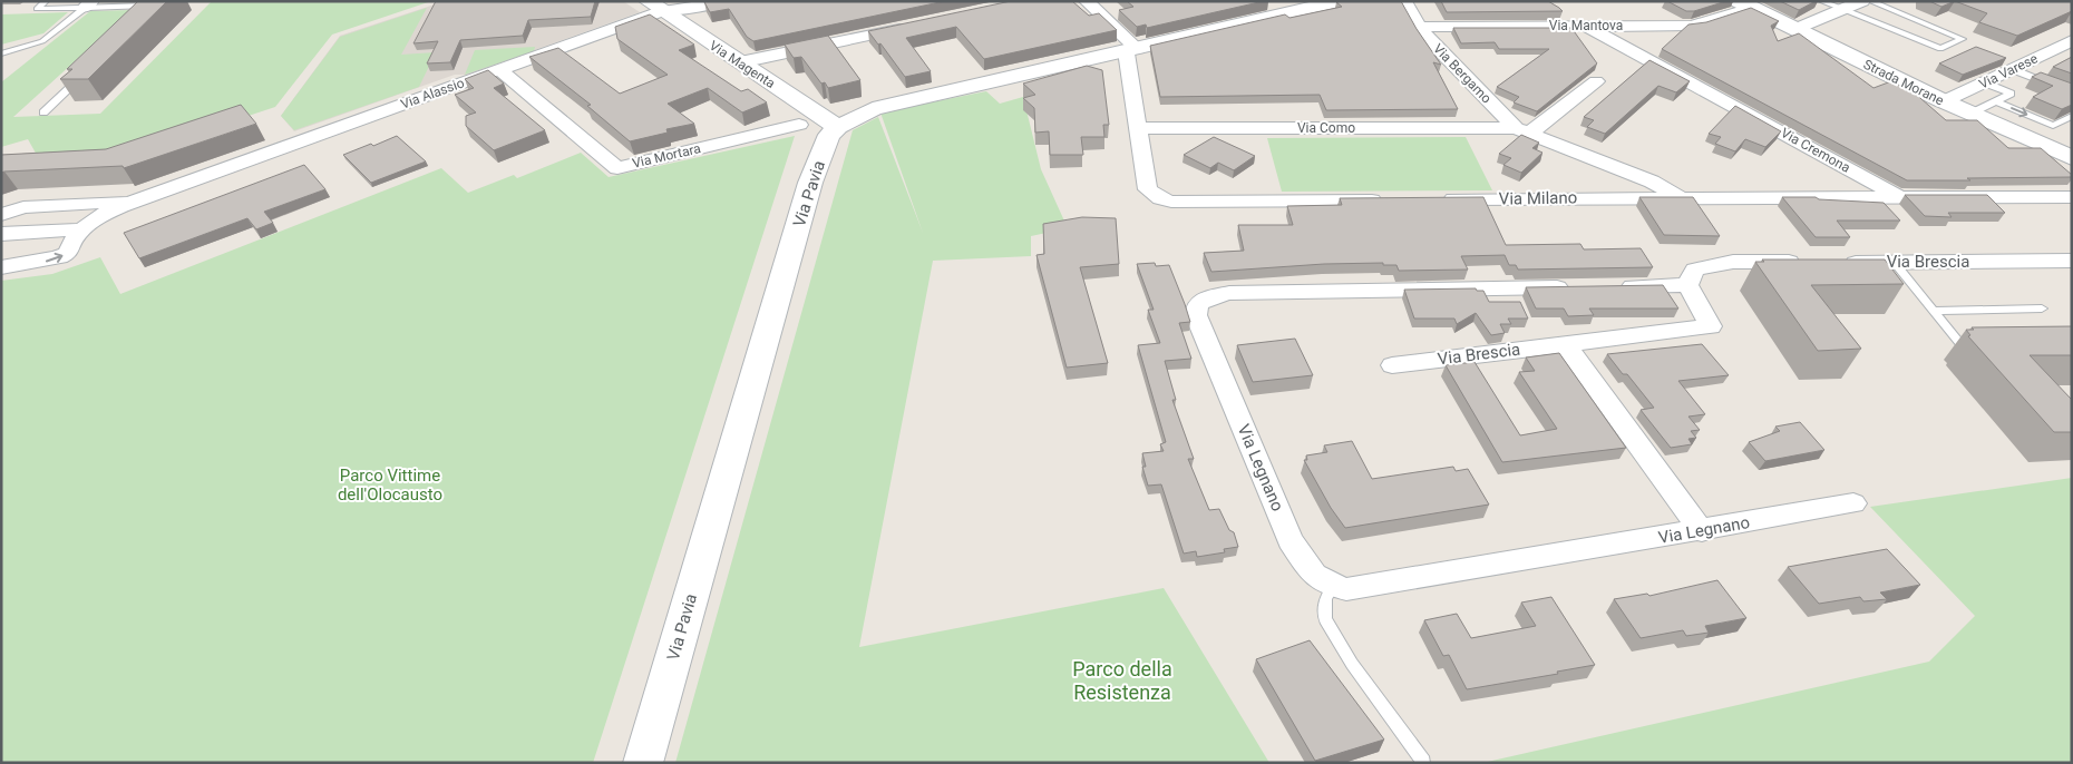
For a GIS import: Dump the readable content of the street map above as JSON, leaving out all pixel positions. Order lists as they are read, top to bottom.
{
  "streets": {
    "street": [
      "Via Mantova",
      "Via Magenta",
      "Via Varese",
      "Via Bergamo",
      "Strada Morane",
      "Via Alassio",
      "Via Como",
      "Via Cremona",
      "Via Mortara",
      "Via Pavia",
      "Via Milano",
      "Via Brescia",
      "Via Legnano"
    ]
  },
  "crossings": [
    ["Via Mantova", "Via Bergamo"],
    ["Via Mantova", "Strada Morane"],
    ["Via Mantova", "Via Cremona"],
    ["Via Magenta", "Via Alassio"],
    ["Via Magenta", "Via Pavia"],
    ["Via Varese", "Strada Morane"],
    ["Via Bergamo", "Via Como"],
    ["Via Bergamo", "Via Milano"],
    ["Via Alassio", "Via Mortara"],
    ["Via Cremona", "Via Milano"]
  ],
  "parks": ["Parco Vittime dell'Olocausto", "Parco della Resistenza"]
}
